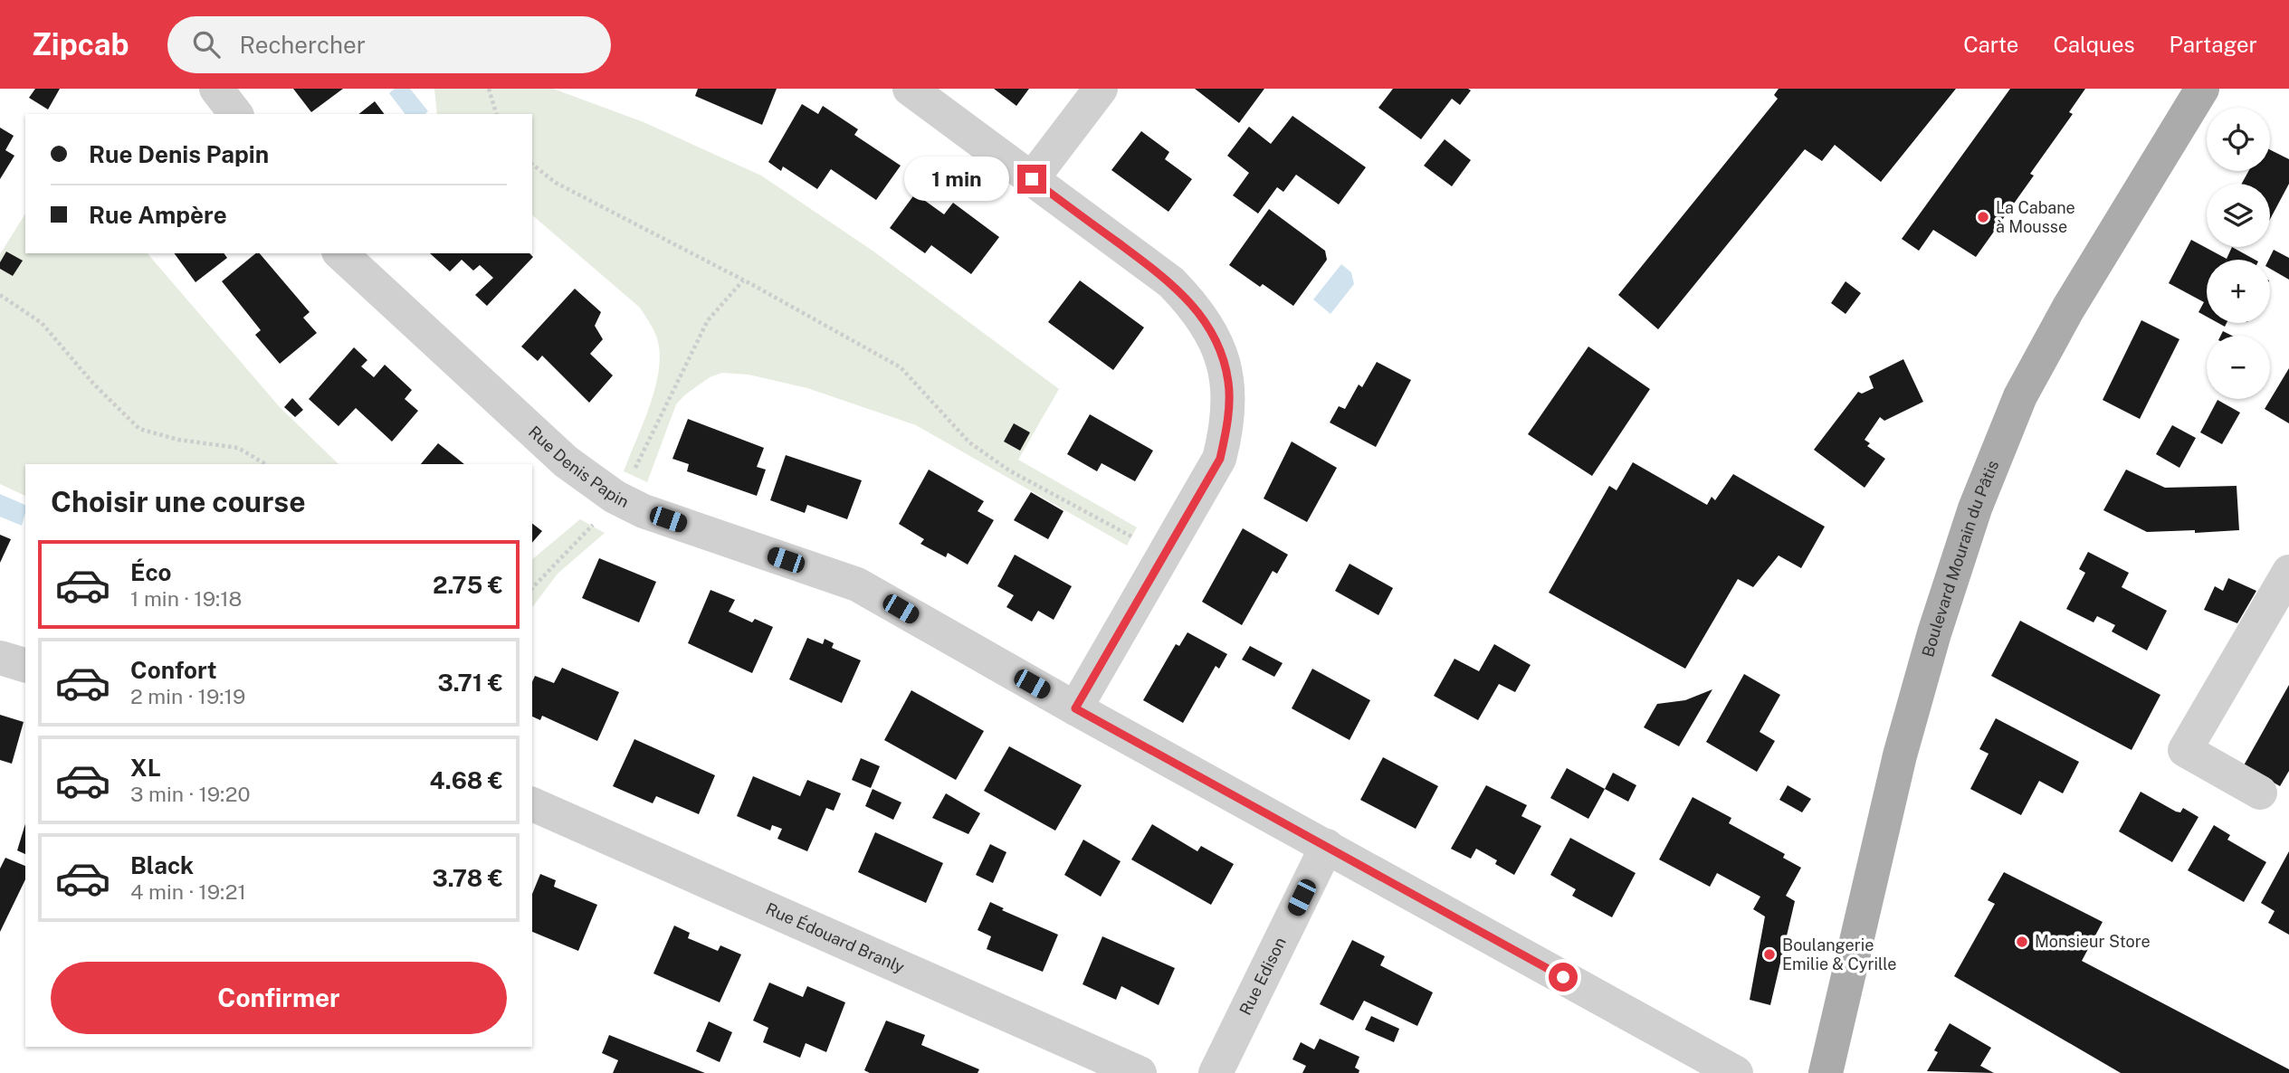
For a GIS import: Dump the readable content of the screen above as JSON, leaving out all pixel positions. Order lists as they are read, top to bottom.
{
  "streets": {
    "main road": ["Boulevard Mourain du Pâtis"],
    "street": ["Rue Denis Papin", "Rue Édouard Branly", "Rue Edison"]
  },
  "crossings": [
    ["Rue Denis Papin", "Rue Edison"]
  ],
  "places": ["La Cabane à Mousse", "Monsieur Store", "Boulangerie Emilie & Cyrille"],
  "page": {
    "header": "Zipcab",
    "search": "Rechercher",
    "nav": ["Carte", "Calques", "Partager"],
    "map_buttons": ["+", "−"],
    "banner": ["Rue Denis Papin", "Rue Ampère"],
    "bubble": "1 min",
    "heading": "Choisir une course",
    "list": [
      {
        "name": "Éco",
        "note": "1 min · 19:18",
        "value": "2.75 €"
      },
      {
        "name": "Confort",
        "note": "2 min · 19:19",
        "value": "3.71 €"
      },
      {
        "name": "XL",
        "note": "3 min · 19:20",
        "value": "4.68 €"
      },
      {
        "name": "Black",
        "note": "4 min · 19:21",
        "value": "3.78 €"
      }
    ],
    "buttons": "Confirmer"
  }
}
